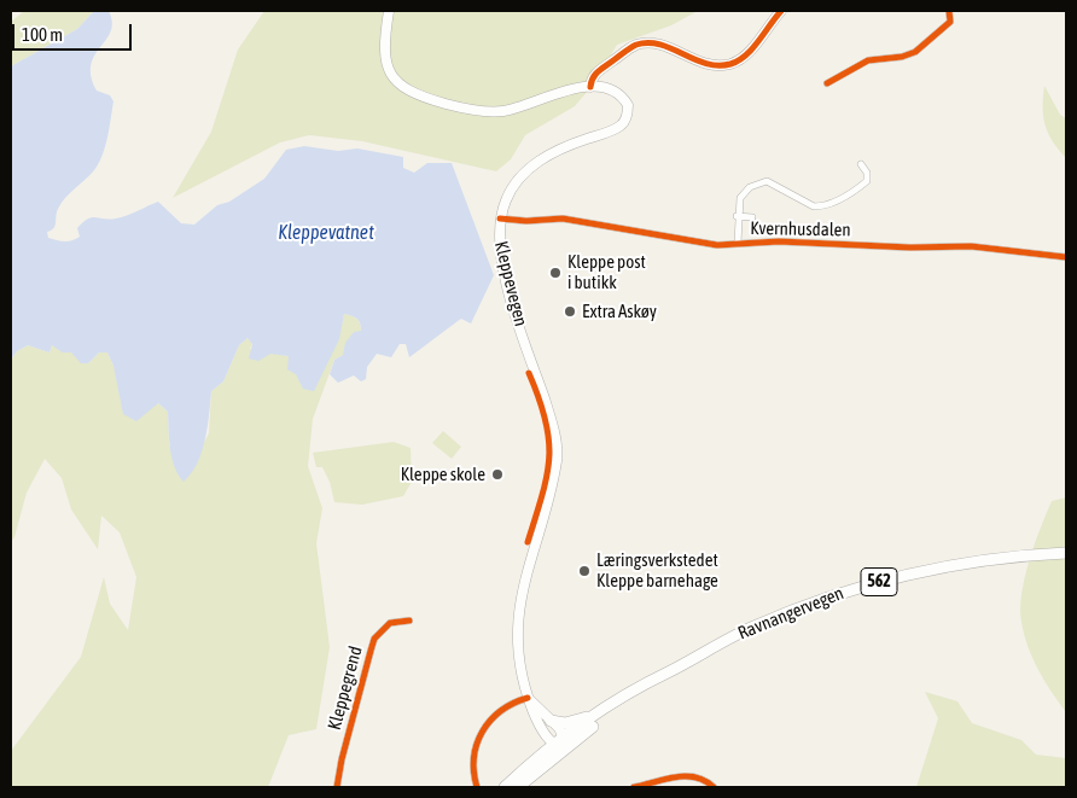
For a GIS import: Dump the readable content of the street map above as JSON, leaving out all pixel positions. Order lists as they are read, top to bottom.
{
  "streets": {
    "main road": ["Kleppevegen", "562", "Ravnangervegen"],
    "street": ["Kvernhusdalen", "Kleppegrend"]
  },
  "crossings": [
    ["Kvernhusdalen", "Kleppevegen"],
    ["Kleppevegen", "Ravnangervegen"]
  ],
  "water": ["Kleppevatnet"],
  "places": [
    "Kleppe post i butikk",
    "Extra Askøy",
    "Kleppe skole",
    "Læringsverkstedet Kleppe barnehage"
  ],
  "scale_bar": "100 m"
}
